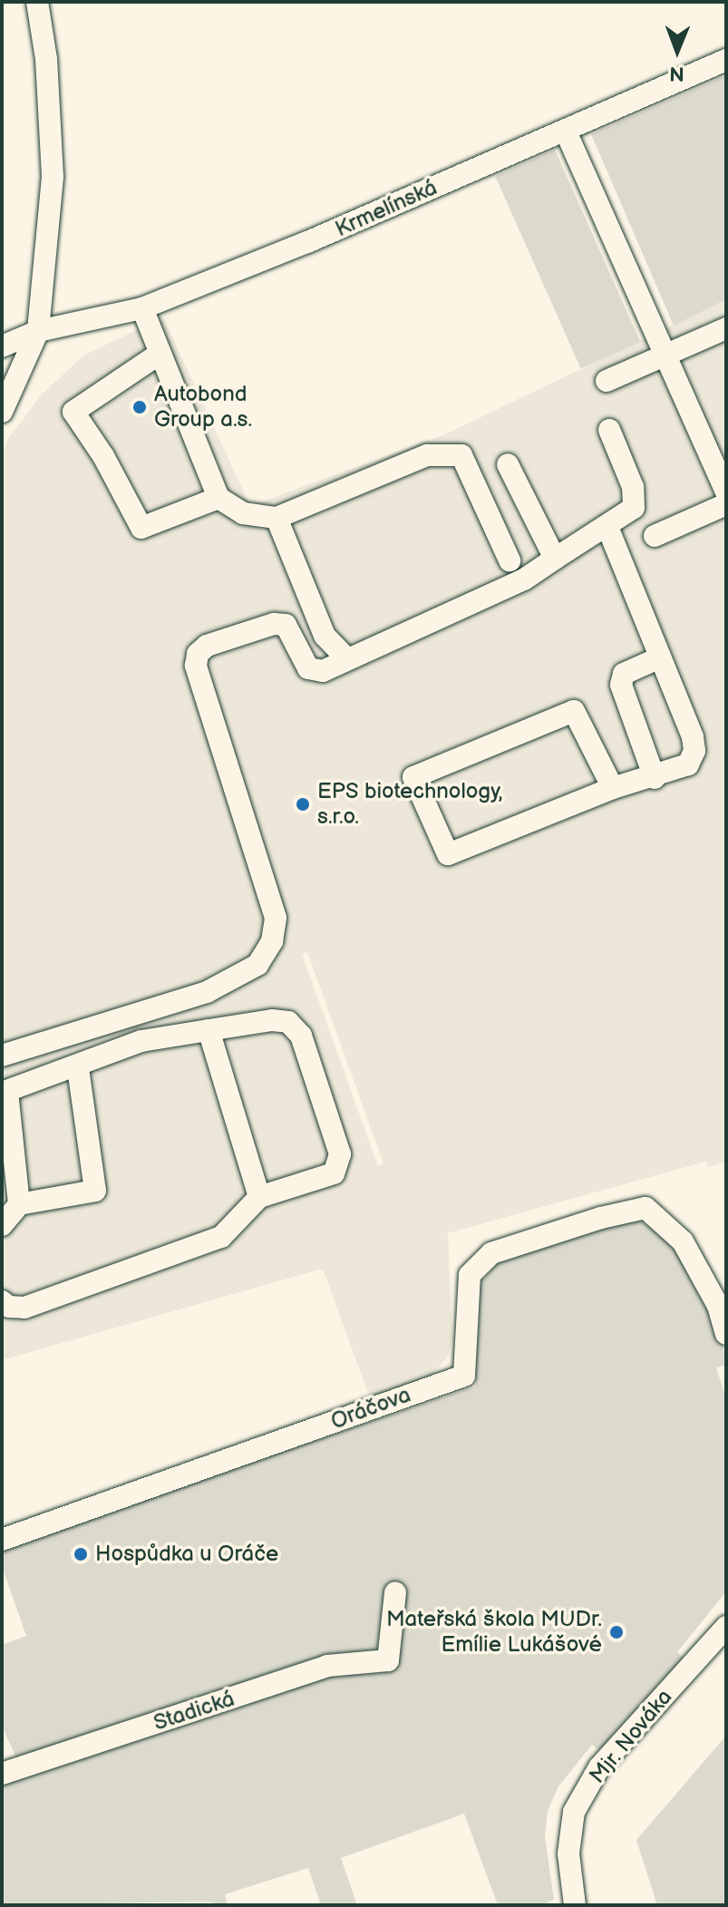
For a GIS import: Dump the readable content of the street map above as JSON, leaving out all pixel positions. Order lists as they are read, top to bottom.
{
  "streets": {
    "street": [
      "Krmelínská",
      "Oráčova",
      "Stadická",
      "Mjr. Nováka"
    ]
  },
  "places": [
    "Autobond Group a.s.",
    "EPS biotechnology, s.r.o.",
    "Hospůdka u Oráče",
    "Mateřská škola MUDr. Emílie Lukášové"
  ],
  "north": "bottom"
}
